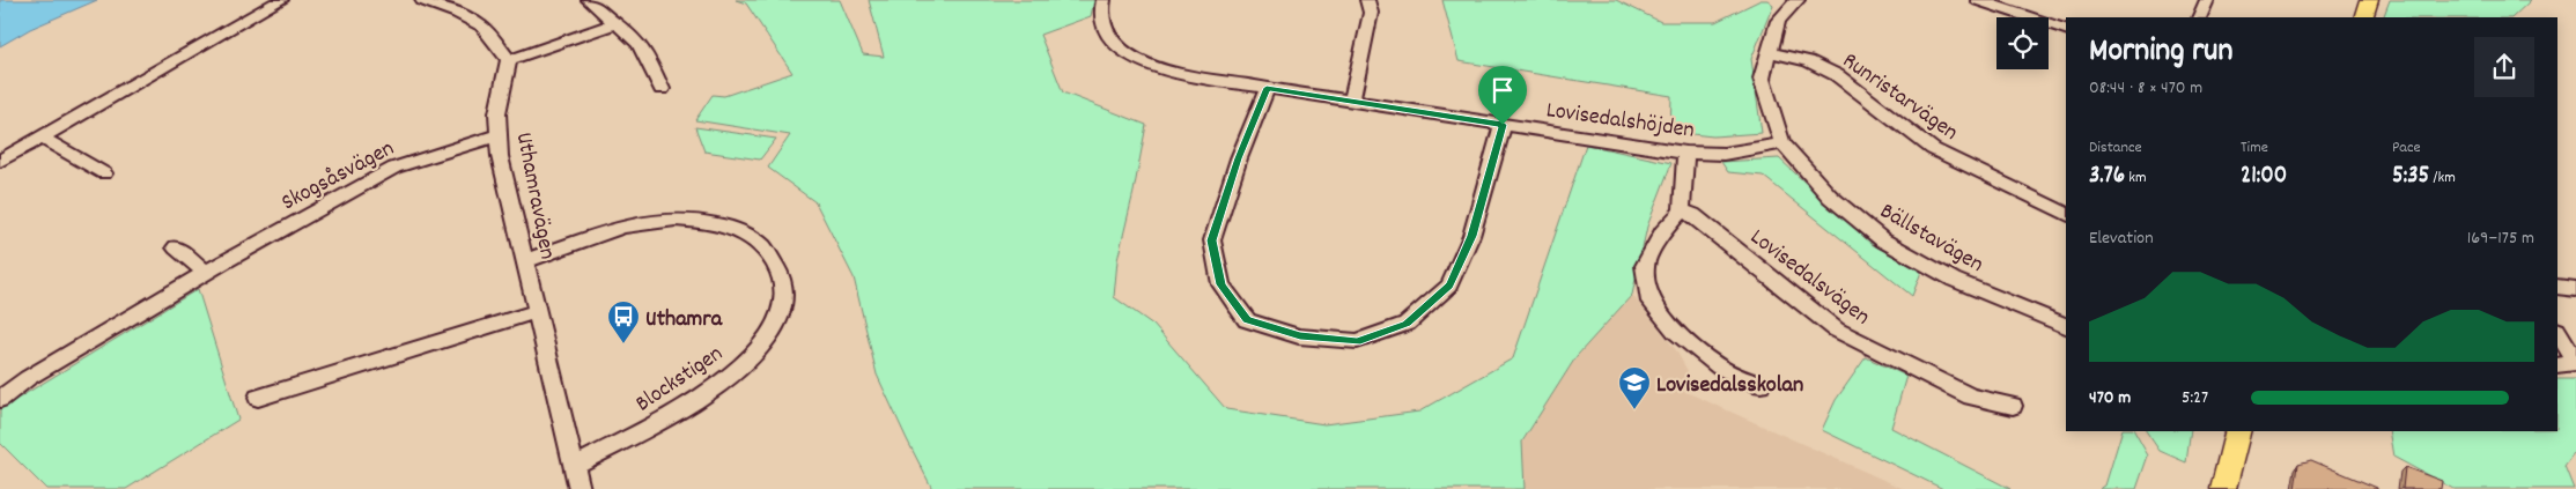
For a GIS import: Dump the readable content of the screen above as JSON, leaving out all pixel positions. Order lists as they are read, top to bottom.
{
  "streets": {
    "street": [
      "Runristarvägen",
      "Lovisedalshöjden",
      "Skogsåsvägen",
      "Uthamravägen",
      "Bällstavägen",
      "Lovisedalsvägen",
      "Blockstigen"
    ]
  },
  "crossings": [
    ["Runristarvägen", "Bällstavägen"],
    ["Lovisedalshöjden", "Bällstavägen"],
    ["Skogsåsvägen", "Uthamravägen"],
    ["Uthamravägen", "Blockstigen"]
  ],
  "places": {
    "bus stop": ["Uthamra"],
    "school or university": ["Lovisedalsskolan"]
  },
  "page": {
    "heading": ["Morning run", "08:44 · 8 × 470 m"],
    "stats": [
      ["Distance", "3.76 km"],
      ["Time", "21:00"],
      ["Pace", "5:35 /km"]
    ],
    "chart": ["Elevation", "169–175 m"],
    "list": [
      {
        "name": "470 m",
        "note": "5:27"
      }
    ]
  }
}
